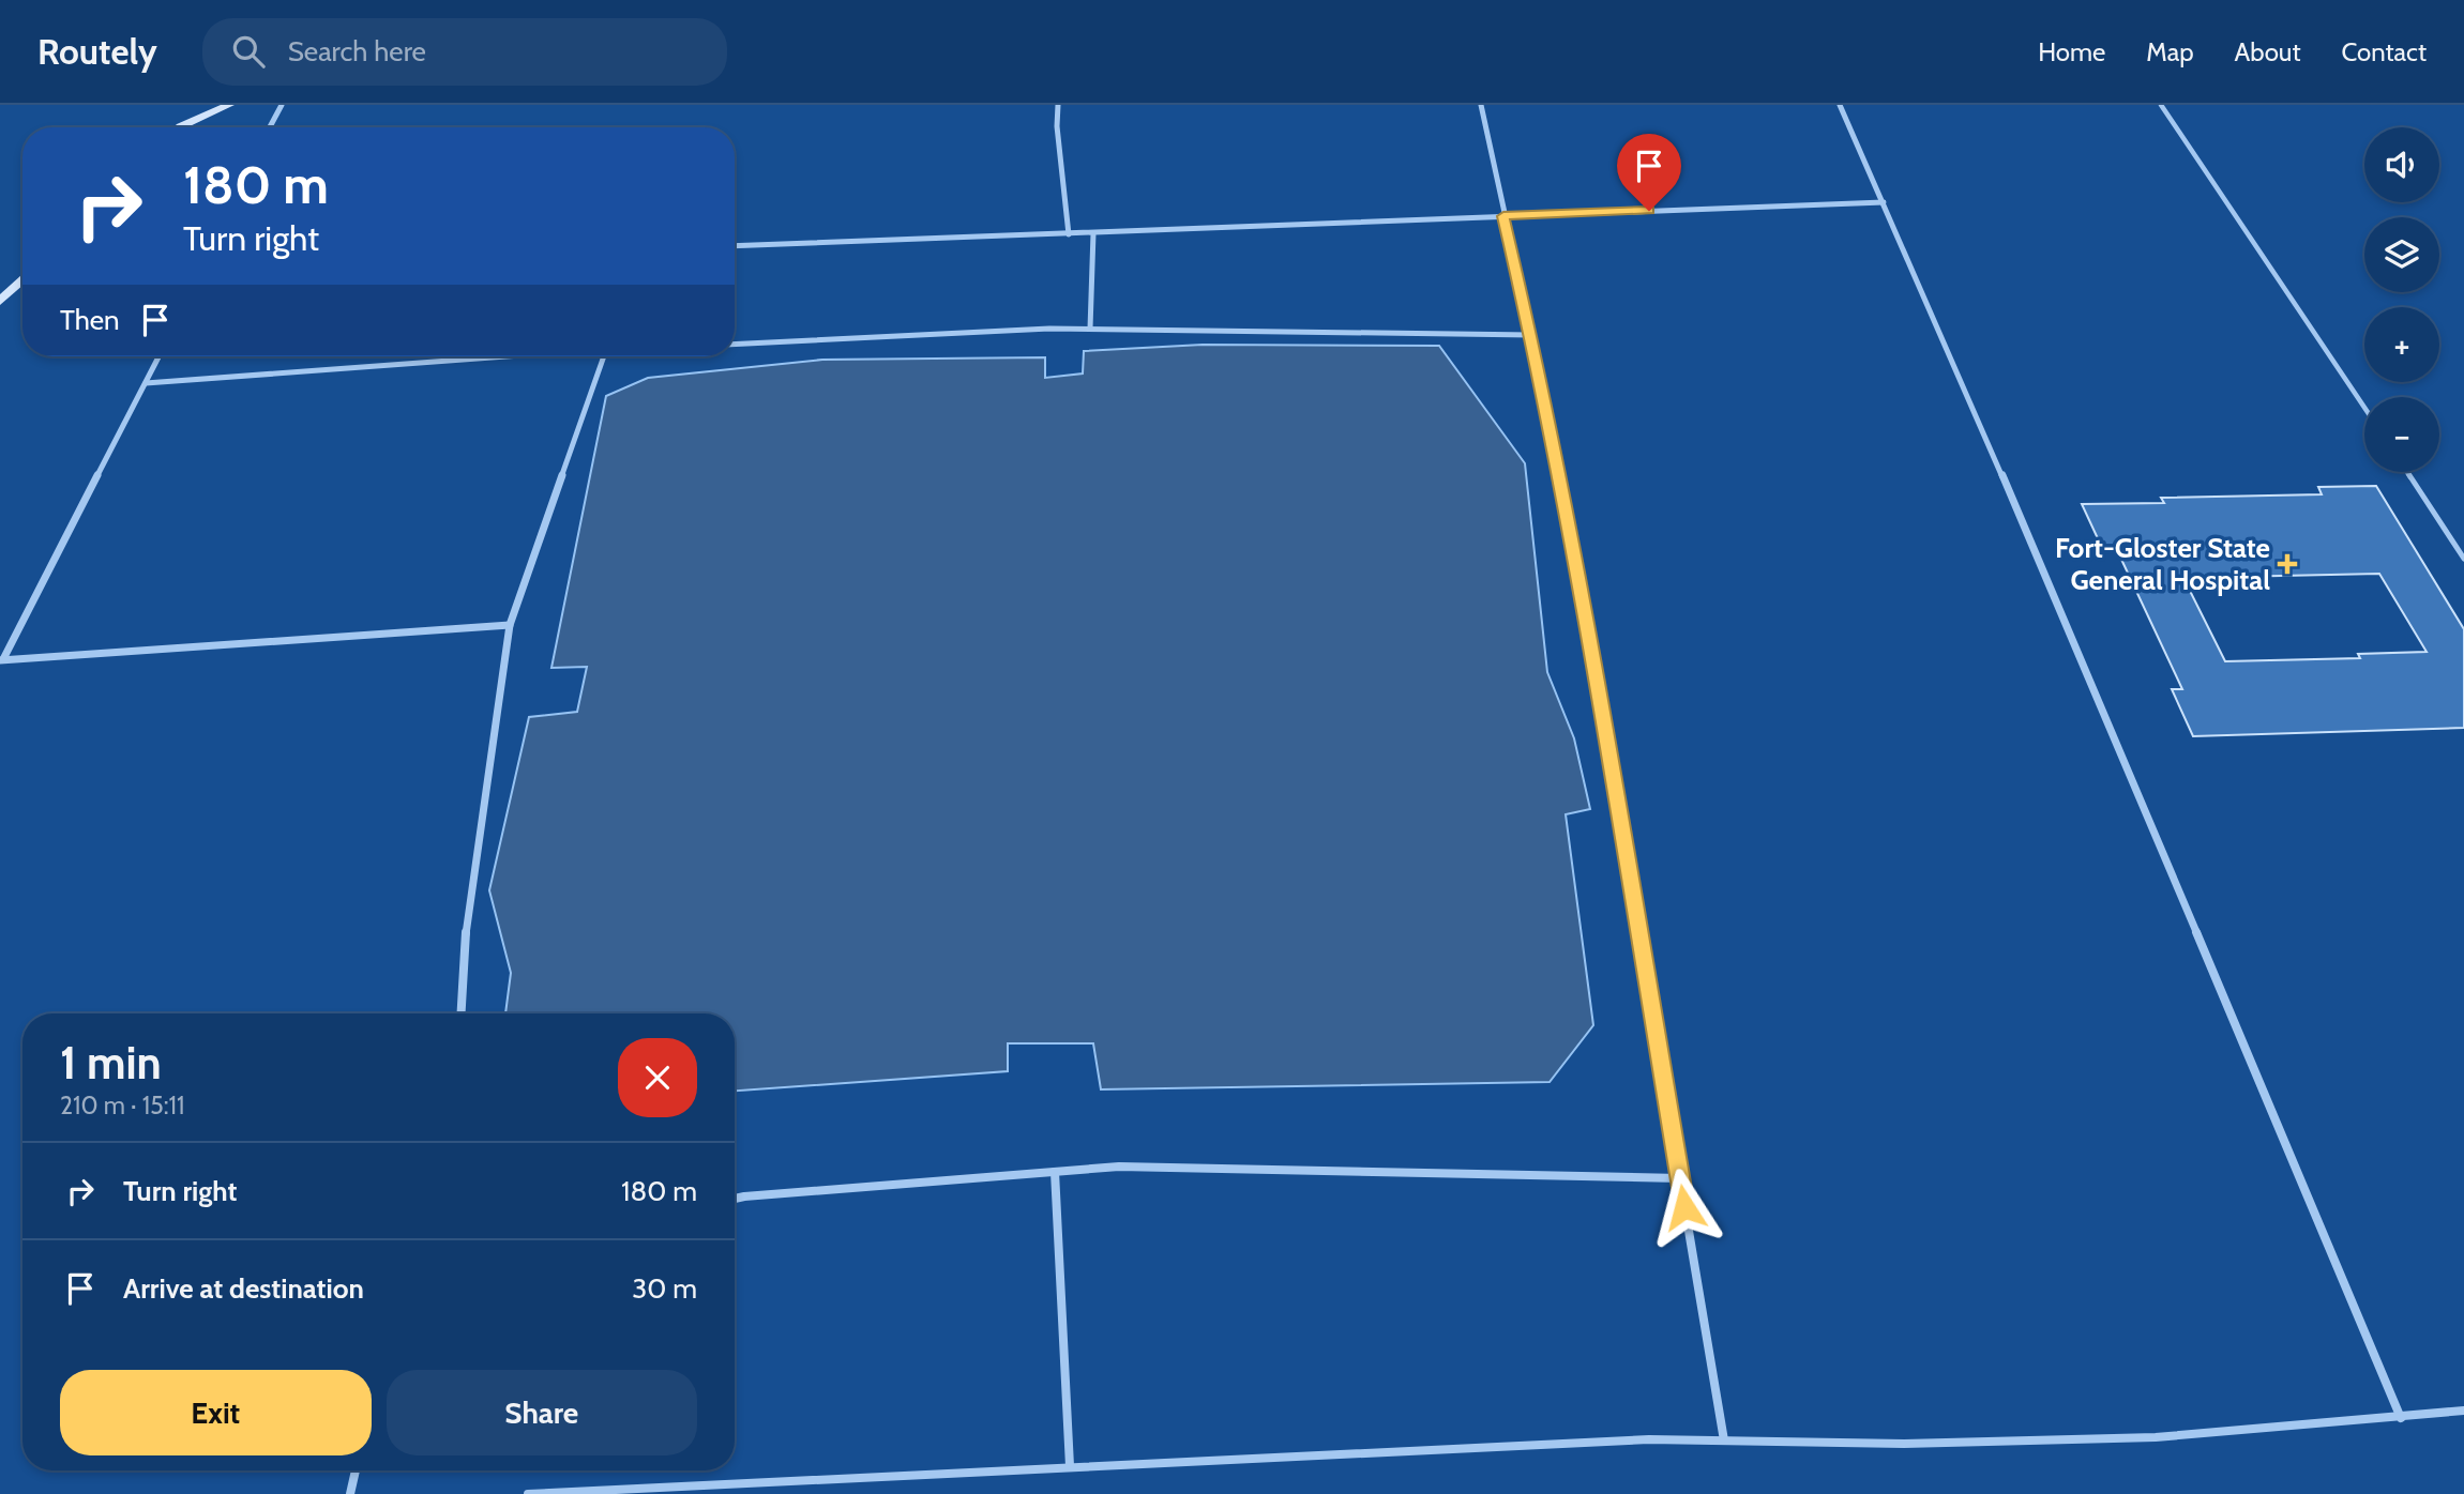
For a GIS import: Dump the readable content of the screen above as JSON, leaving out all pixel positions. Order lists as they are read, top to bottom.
{
  "places": {
    "health": ["Fort-Gloster State General Hospital"]
  },
  "page": {
    "header": "Routely",
    "search": "Search here",
    "nav": [
      "Home",
      "Map",
      "About",
      "Contact"
    ],
    "map_buttons": ["+", "−"],
    "turn": ["180 m", "Turn right"],
    "then": "Then",
    "heading": ["1 min", "210 m · 15:11"],
    "list": [
      {
        "name": "Turn right",
        "value": "180 m"
      },
      {
        "name": "Arrive at destination",
        "value": "30 m"
      }
    ],
    "buttons": ["Exit", "Share"]
  }
}
